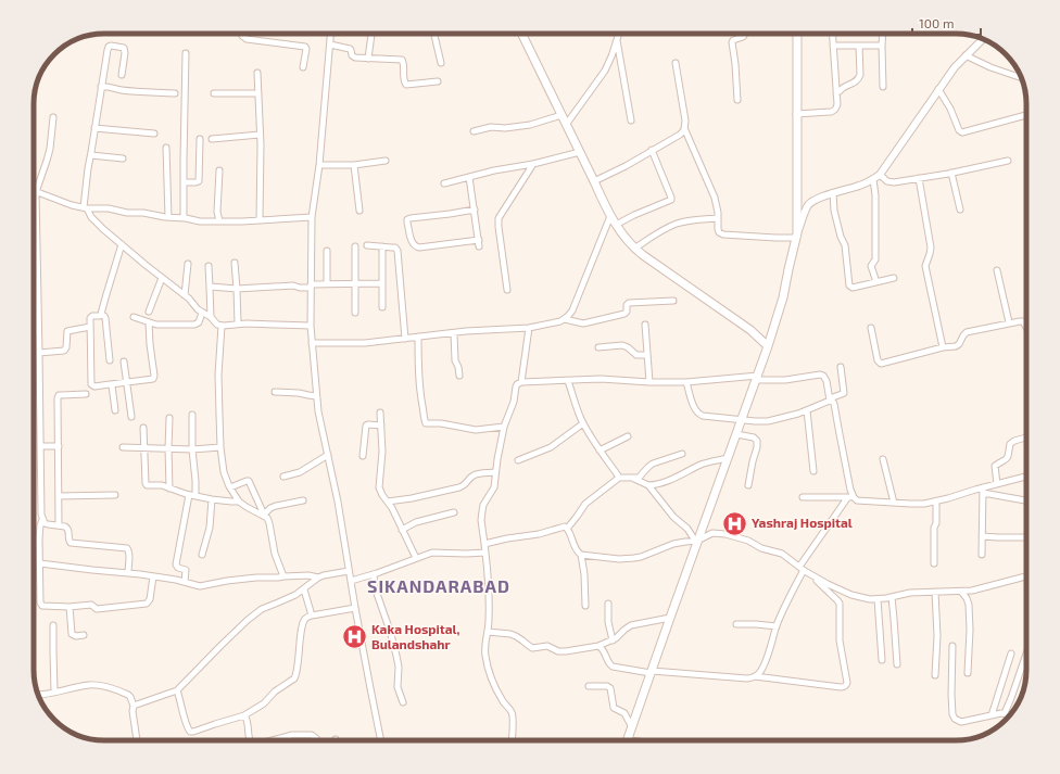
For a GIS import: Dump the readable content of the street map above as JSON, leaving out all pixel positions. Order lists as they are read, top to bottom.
{
  "districts": ["SIKANDARABAD"],
  "places": {
    "hospital": ["Yashraj Hospital", "Kaka Hospital, Bulandshahr"]
  },
  "scale_bar": "100 m"
}
